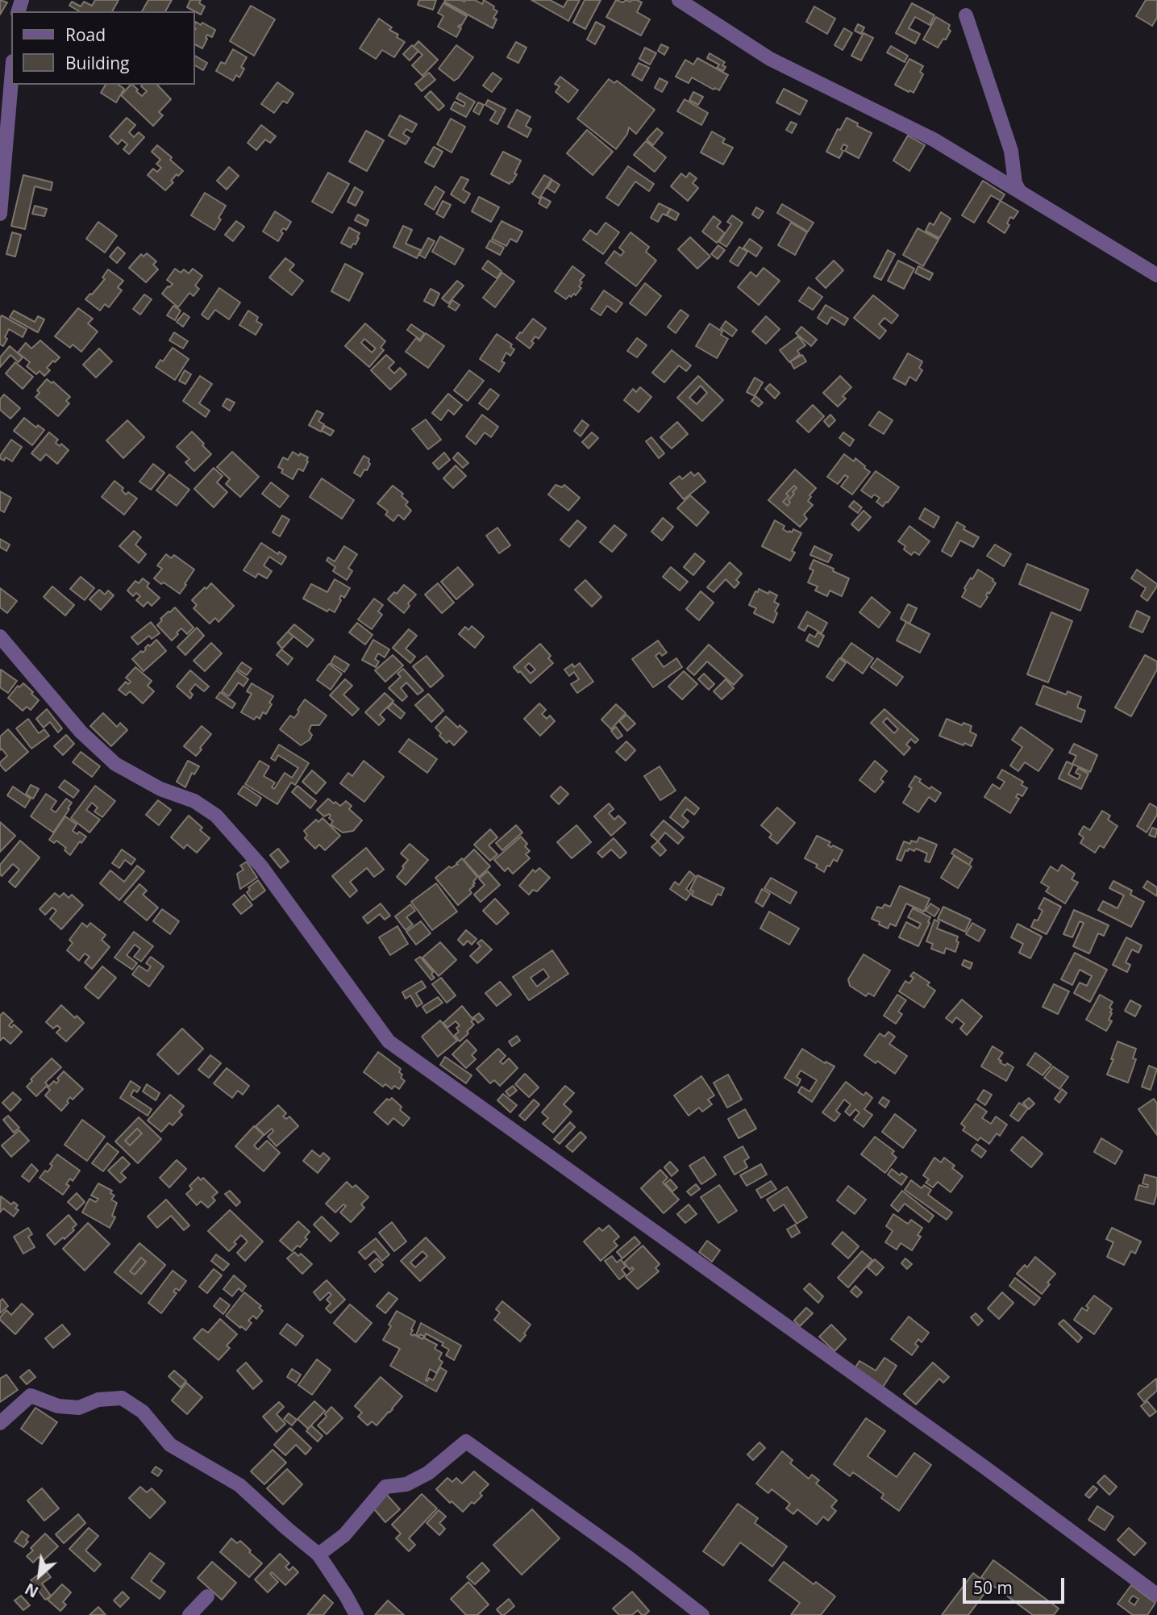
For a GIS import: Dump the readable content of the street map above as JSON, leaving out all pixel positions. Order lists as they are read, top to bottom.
{
  "legend": ["Road", "Building"],
  "scale_bar": "50 m",
  "north": "bottom left"
}
